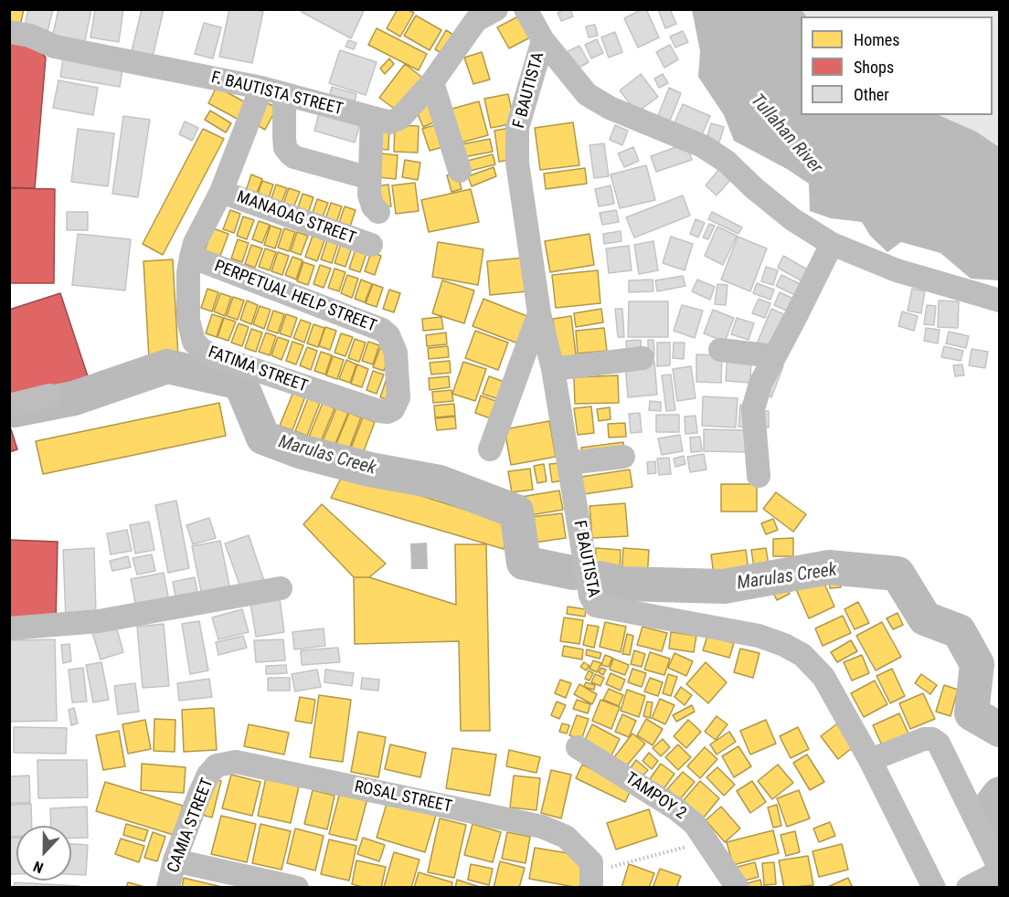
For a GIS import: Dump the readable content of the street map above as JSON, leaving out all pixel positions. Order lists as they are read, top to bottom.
{
  "streets": {
    "street": [
      "F BAUTISTA",
      "F. BAUTISTA STREET",
      "MANAOAG STREET",
      "PERPETUAL HELP STREET",
      "FATIMA STREET",
      "TAMPOY 2",
      "ROSAL STREET",
      "CAMIA STREET"
    ]
  },
  "crossings": [
    ["F. BAUTISTA STREET", "FATIMA STREET"],
    ["MANAOAG STREET", "FATIMA STREET"],
    ["PERPETUAL HELP STREET", "FATIMA STREET"],
    ["ROSAL STREET", "CAMIA STREET"]
  ],
  "water": ["Tullahan River", "Marulas Creek"],
  "legend": ["Homes", "Shops", "Other"],
  "north": "bottom"
}
